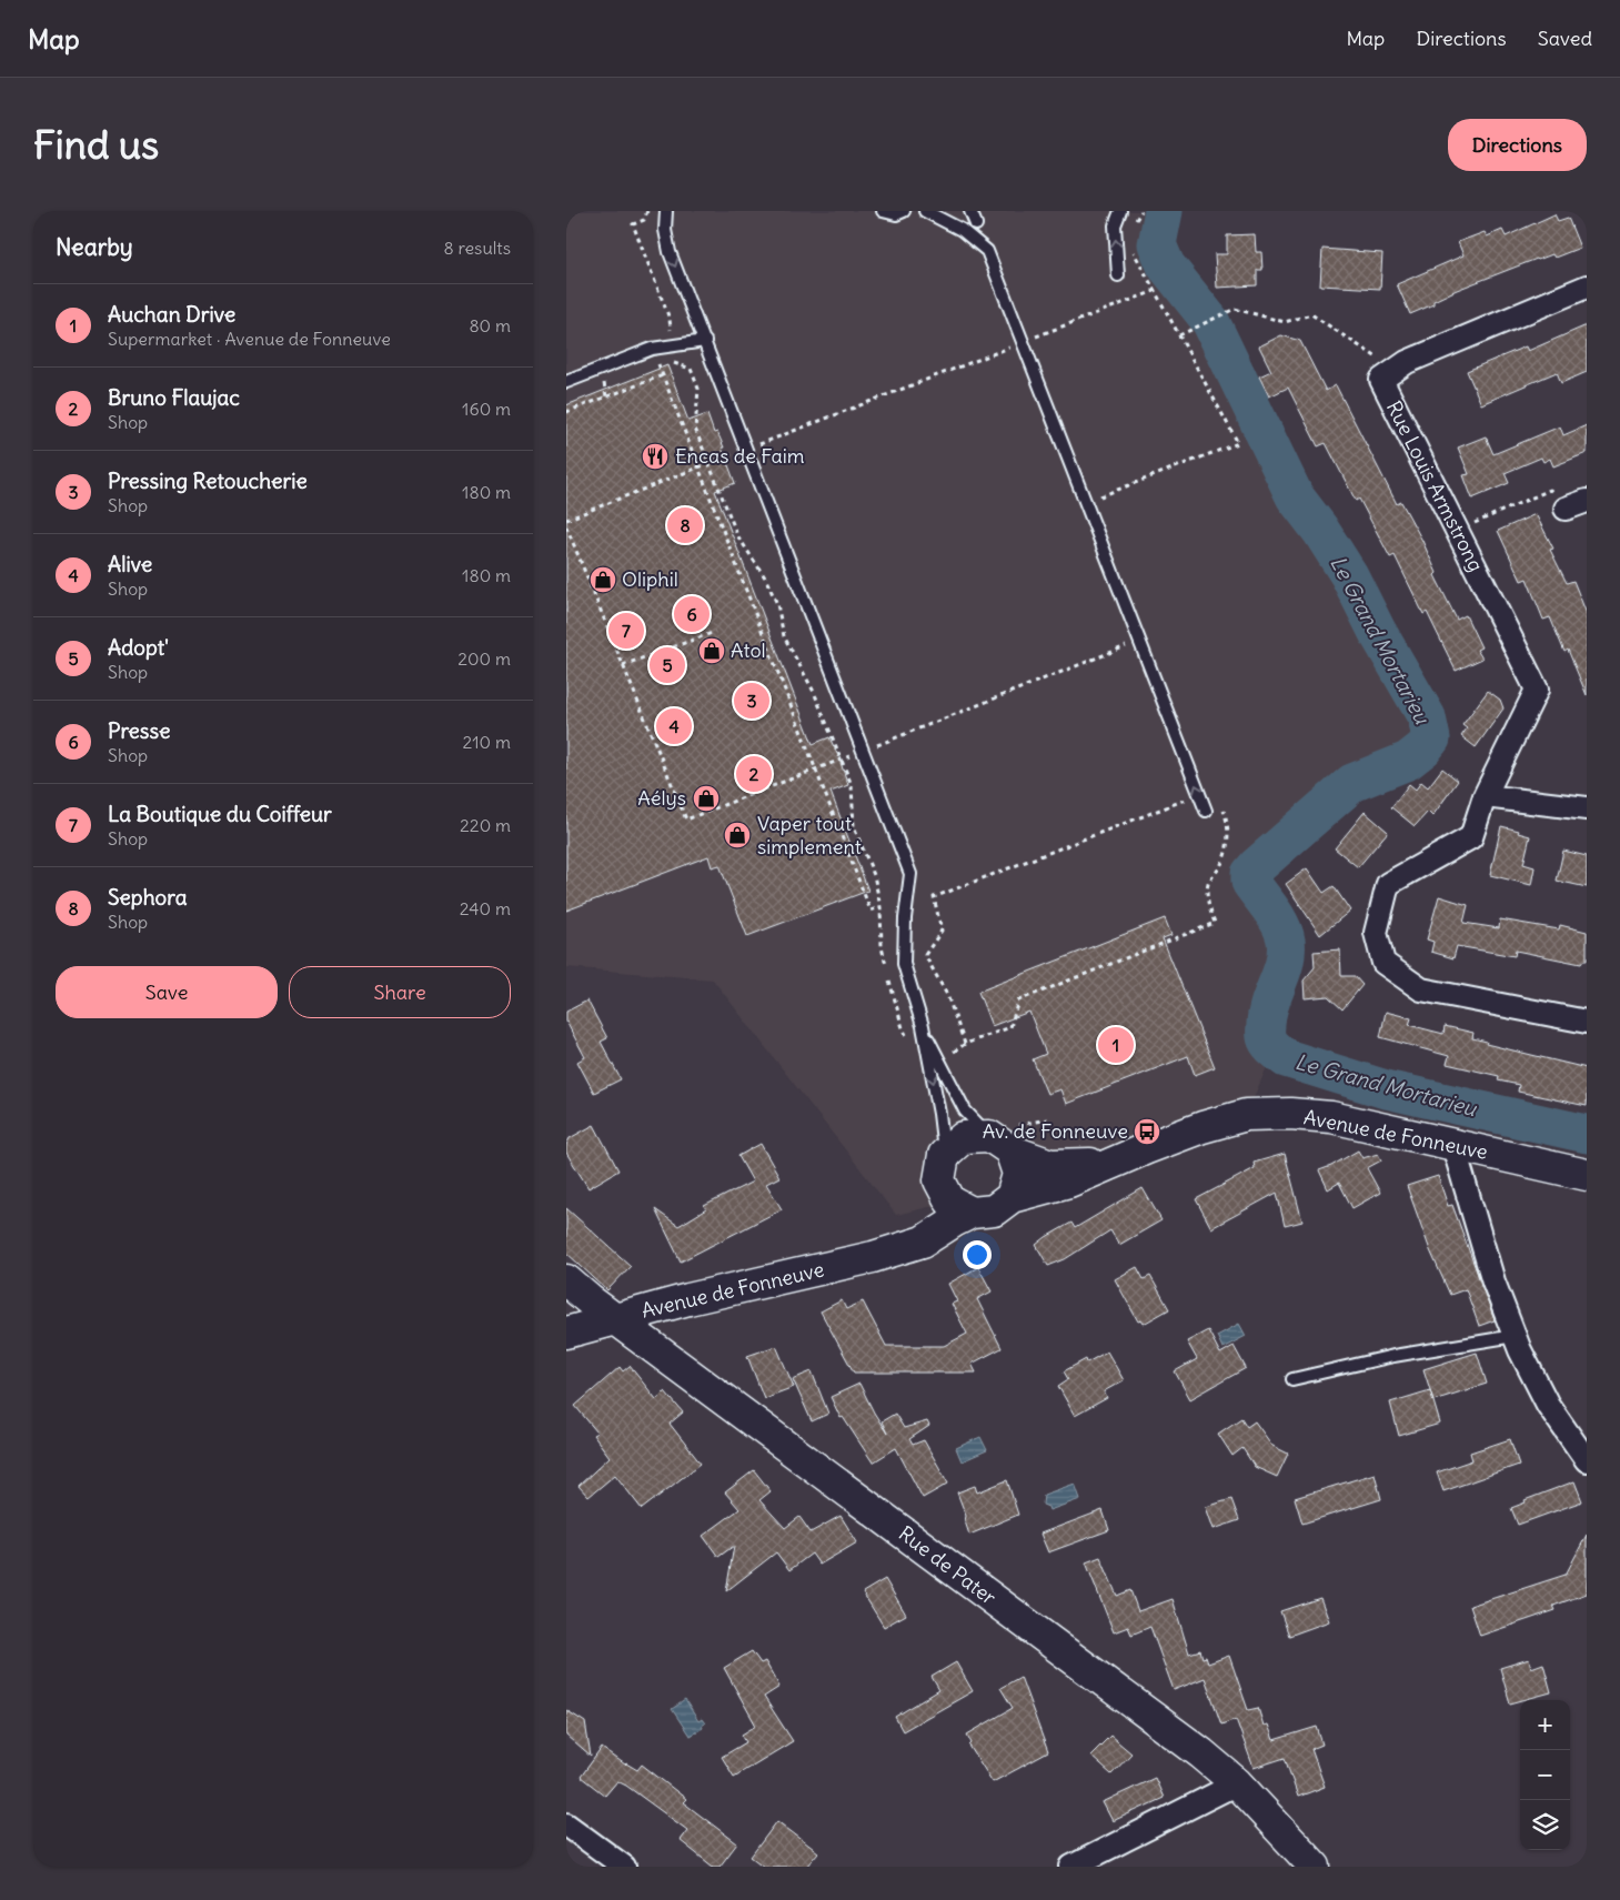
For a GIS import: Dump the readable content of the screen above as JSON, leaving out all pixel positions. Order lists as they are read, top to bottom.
{
  "streets": {
    "street": ["Rue Louis Armstrong", "Avenue de Fonneuve", "Rue de Pater"]
  },
  "crossings": [
    ["Avenue de Fonneuve", "Rue de Pater"]
  ],
  "water": ["Le Grand Mortarieu"],
  "places": {
    "restaurant": ["Encas de Faim"],
    "shop": [
      "Oliphil",
      "Atol",
      "Aélys",
      "Vaper tout simplement"
    ],
    "bus stop": ["Av. de Fonneuve"]
  },
  "page": {
    "header": "Map",
    "nav": ["Map", "Directions", "Saved"],
    "buttons": [
      "Directions",
      ["Save", "Share"]
    ],
    "title": "Find us",
    "heading": ["Nearby", "8 results"],
    "list": [
      {
        "mark": "1",
        "name": "Auchan Drive",
        "note": "Supermarket · Avenue de Fonneuve",
        "value": "80 m"
      },
      {
        "mark": "2",
        "name": "Bruno Flaujac",
        "note": "Shop",
        "value": "160 m"
      },
      {
        "mark": "3",
        "name": "Pressing Retoucherie",
        "note": "Shop",
        "value": "180 m"
      },
      {
        "mark": "4",
        "name": "Alive",
        "note": "Shop",
        "value": "180 m"
      },
      {
        "mark": "5",
        "name": "Adopt'",
        "note": "Shop",
        "value": "200 m"
      },
      {
        "mark": "6",
        "name": "Presse",
        "note": "Shop",
        "value": "210 m"
      },
      {
        "mark": "7",
        "name": "La Boutique du Coiffeur",
        "note": "Shop",
        "value": "220 m"
      },
      {
        "mark": "8",
        "name": "Sephora",
        "note": "Shop",
        "value": "240 m"
      }
    ],
    "pins": [
      "8",
      "6",
      "7",
      "5",
      "3",
      "4",
      "2",
      "1"
    ],
    "map_buttons": ["+", "−"]
  }
}
